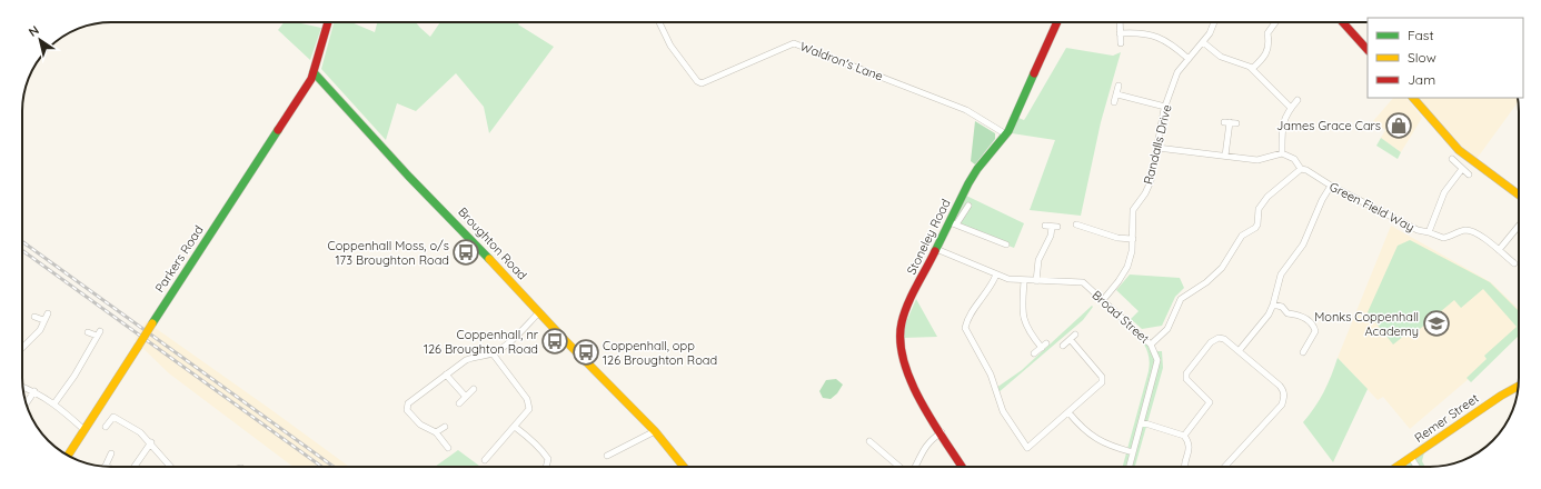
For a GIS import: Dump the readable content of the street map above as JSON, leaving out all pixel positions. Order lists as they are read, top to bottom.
{
  "streets": {
    "street": [
      "Waldron's Lane",
      "Randalls Drive",
      "Green Field Way",
      "Stoneley Road",
      "Broughton Road",
      "Parkers Road",
      "Broad Street",
      "Remer Street"
    ]
  },
  "crossings": [
    ["Waldron's Lane", "Stoneley Road"],
    ["Randalls Drive", "Broad Street"],
    ["Stoneley Road", "Broad Street"],
    ["Broughton Road", "Parkers Road"]
  ],
  "places": {
    "shop": ["James Grace Cars"],
    "bus stop": ["Coppenhall Moss, o/s 173 Broughton Road", "Coppenhall, nr 126 Broughton Road", "Coppenhall, opp 126 Broughton Road"],
    "school or university": ["Monks Coppenhall Academy"]
  },
  "legend": ["Fast", "Slow", "Jam"],
  "north": "top left"
}
